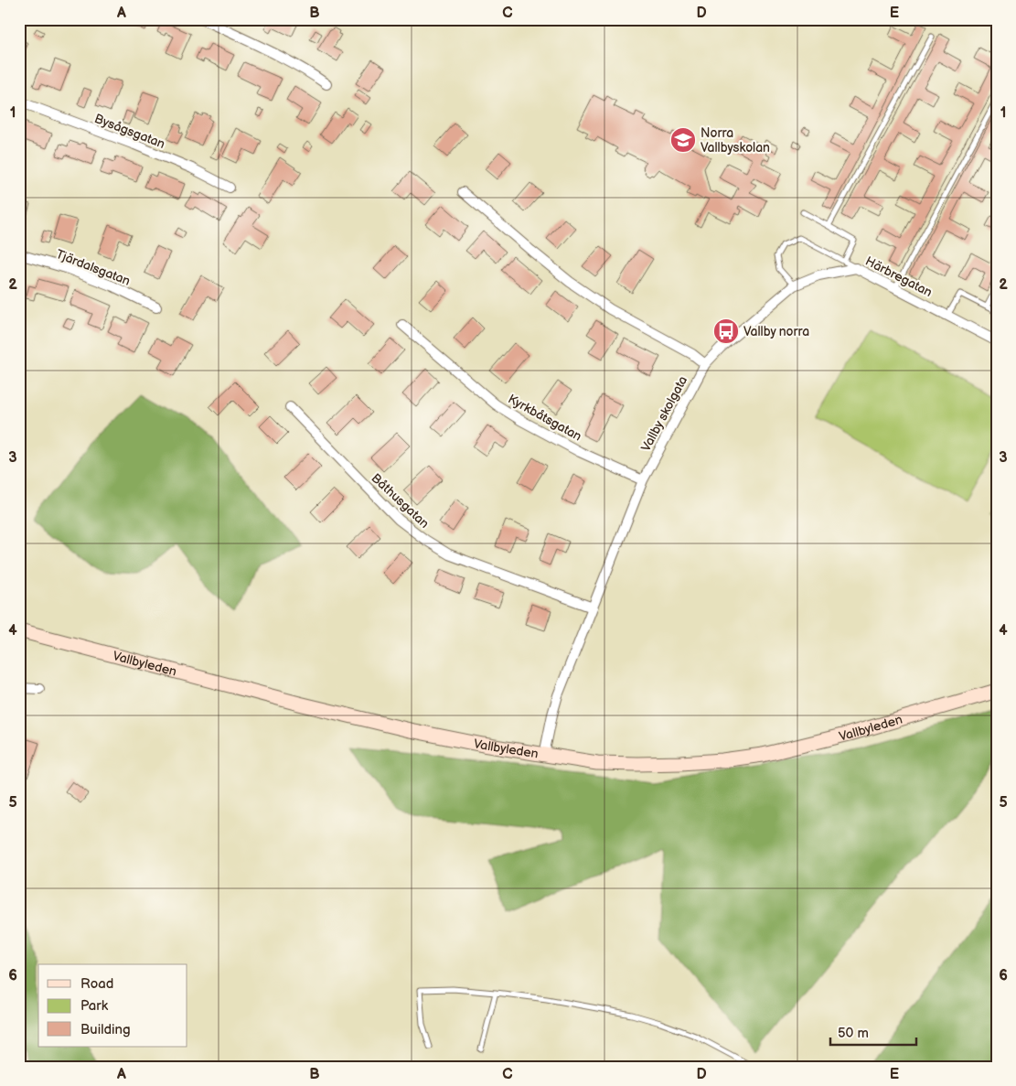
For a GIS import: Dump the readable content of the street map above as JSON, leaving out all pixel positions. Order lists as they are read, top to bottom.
{
  "streets": {
    "main road": ["Vallbyleden"],
    "street": [
      "Bysågsgatan",
      "Tjärdalsgatan",
      "Härbregatan",
      "Vallby skolgata",
      "Kyrkbåtsgatan",
      "Båthusgatan"
    ]
  },
  "crossings": [
    ["Härbregatan", "Vallby skolgata"],
    ["Vallby skolgata", "Kyrkbåtsgatan"],
    ["Vallby skolgata", "Båthusgatan"],
    ["Vallby skolgata", "Vallbyleden"]
  ],
  "places": {
    "school or university": ["Norra Vallbyskolan"],
    "bus stop": ["Vallby norra"]
  },
  "legend": ["Road", "Park", "Building"],
  "scale_bar": "50 m",
  "grid": {
    "columns": [
      "A",
      "B",
      "C",
      "D",
      "E"
    ],
    "rows": [
      "1",
      "2",
      "3",
      "4",
      "5",
      "6"
    ]
  }
}
